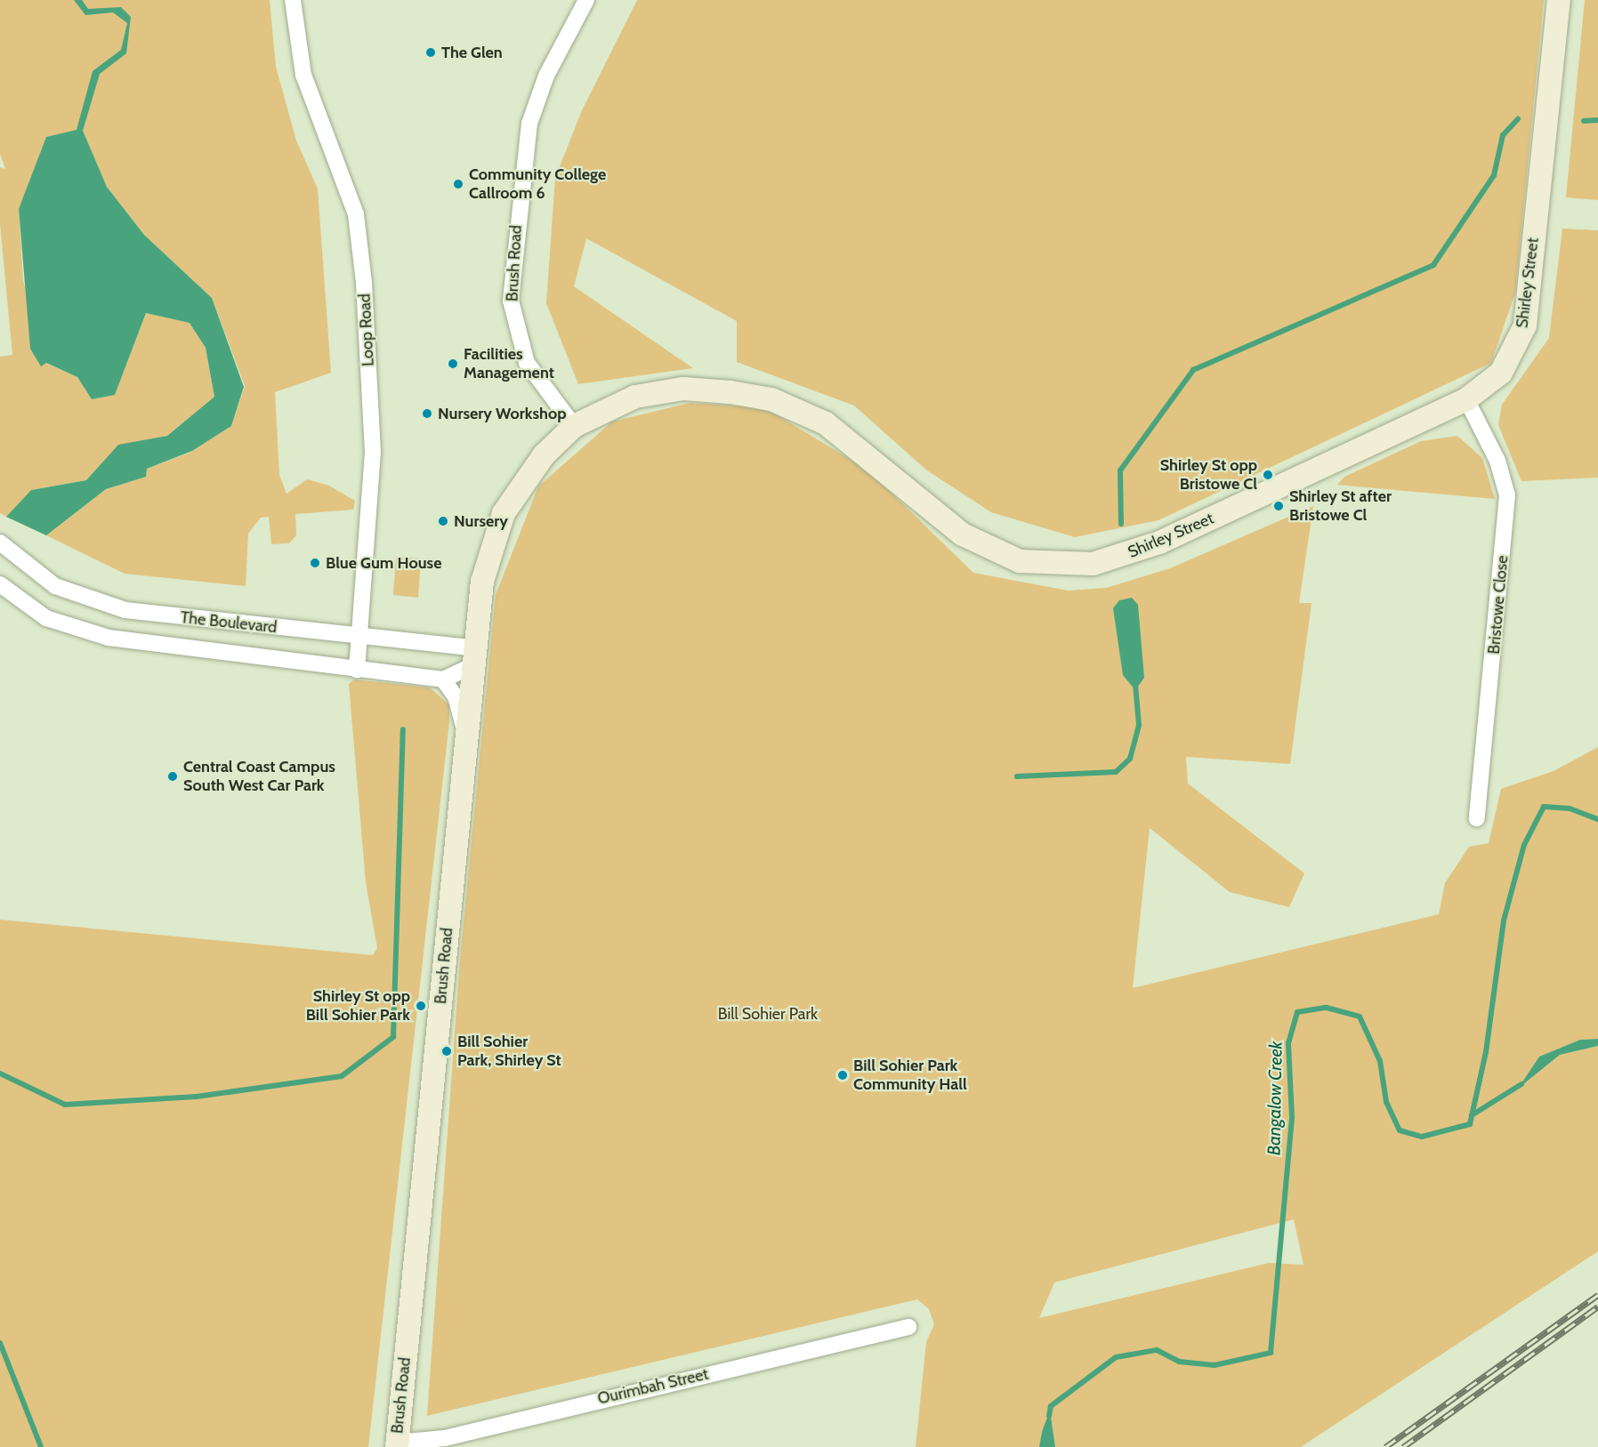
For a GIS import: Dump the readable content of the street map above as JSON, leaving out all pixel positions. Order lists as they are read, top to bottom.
{
  "streets": {
    "street": [
      "Brush Road",
      "Shirley Street",
      "Loop Road",
      "Bristowe Close",
      "The Boulevard",
      "Ourimbah Street"
    ]
  },
  "crossings": [
    ["Brush Road", "Shirley Street"],
    ["Brush Road", "The Boulevard"],
    ["Brush Road", "Ourimbah Street"],
    ["Shirley Street", "Bristowe Close"],
    ["Loop Road", "The Boulevard"]
  ],
  "water": ["Bangalow Creek"],
  "parks": ["Bill Sohier Park"],
  "places": [
    "The Glen",
    "Community College Callroom 6",
    "Facilities Management",
    "Nursery Workshop",
    "Shirley St opp Bristowe Cl",
    "Shirley St after Bristowe Cl",
    "Nursery",
    "Blue Gum House",
    "Central Coast Campus South West Car Park",
    "Shirley St opp Bill Sohier Park",
    "Bill Sohier Park, Shirley St",
    "Bill Sohier Park Community Hall"
  ]
}
